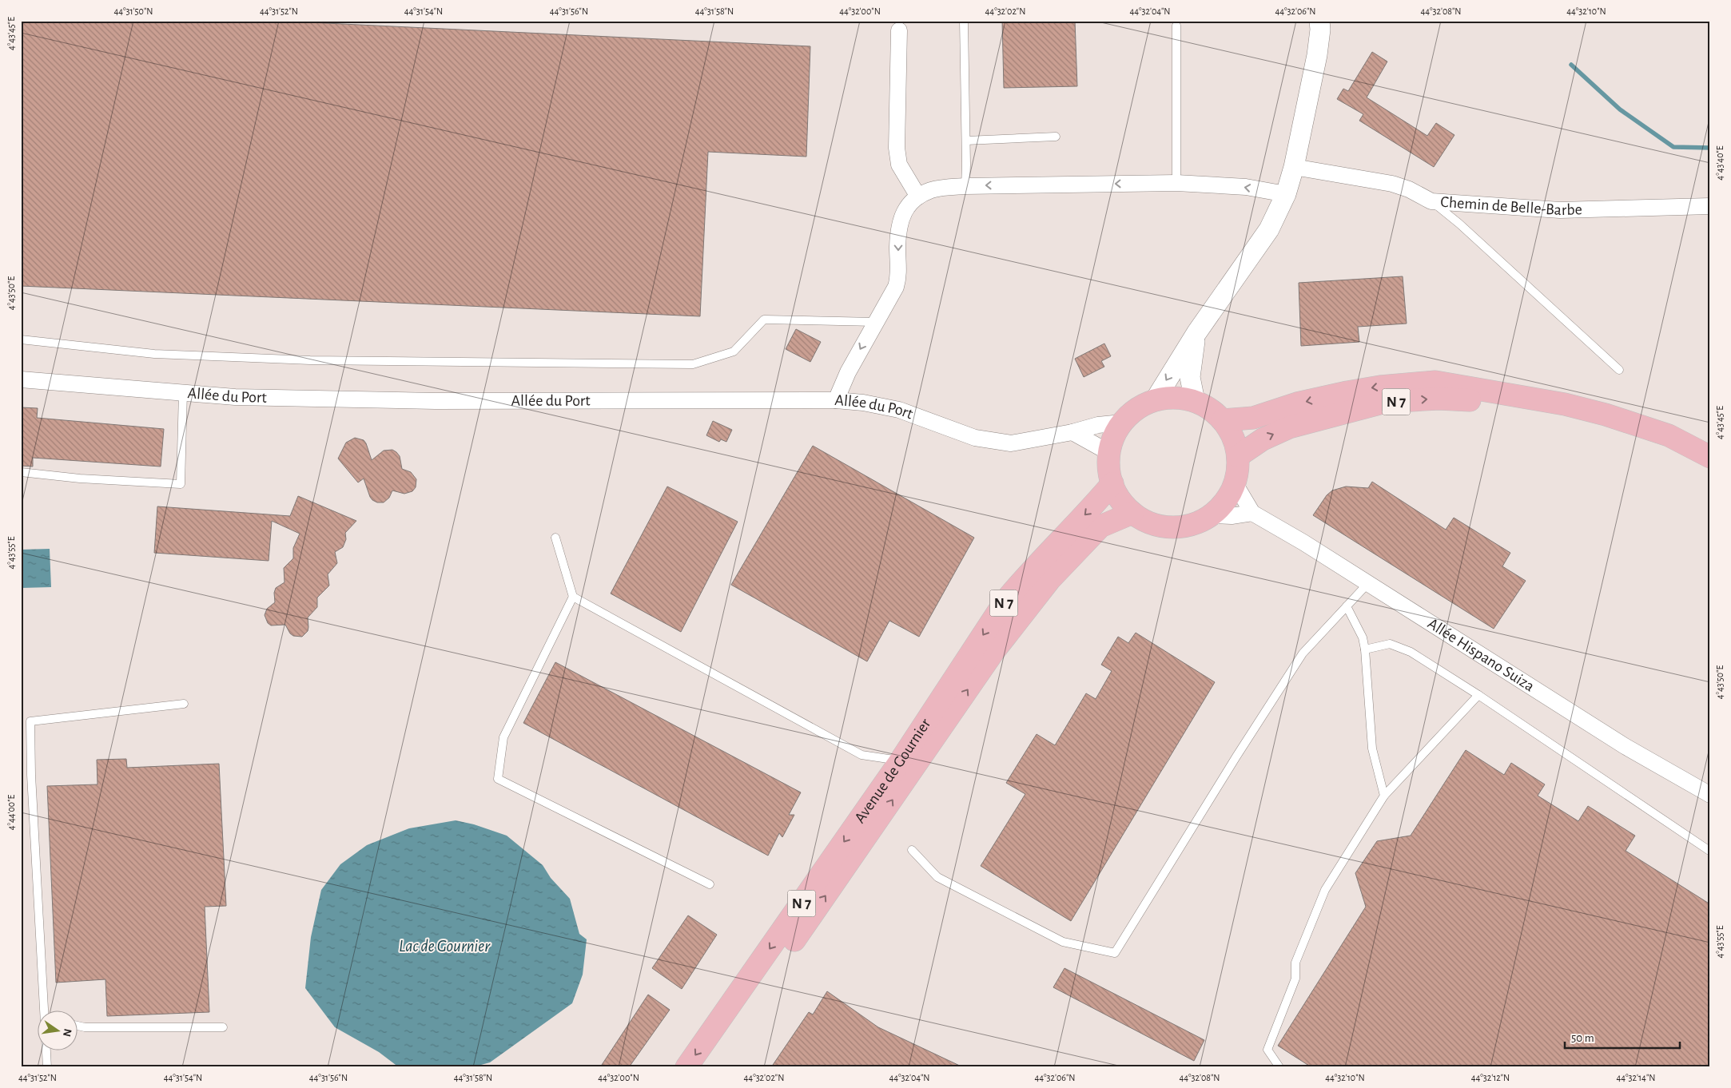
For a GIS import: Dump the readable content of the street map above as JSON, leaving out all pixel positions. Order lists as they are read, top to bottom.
{
  "streets": {
    "main road": ["N 7", "Avenue de Gournier"],
    "street": ["Chemin de Belle-Barbe", "Allée du Port", "Allée Hispano Suiza"]
  },
  "crossings": [
    ["Allée du Port", "N 7"],
    ["Allée du Port", "Allée Hispano Suiza"],
    ["Allée du Port", "Avenue de Gournier"],
    ["N 7", "Allée Hispano Suiza"],
    ["N 7", "Avenue de Gournier"],
    ["Allée Hispano Suiza", "Avenue de Gournier"]
  ],
  "water": ["Lac de Gournier"],
  "scale_bar": "50 m",
  "north": "right",
  "coordinates": [
    "44°31'50\"N",
    "44°31'52\"N",
    "44°31'54\"N",
    "44°31'56\"N",
    "44°31'58\"N",
    "44°32'00\"N",
    "44°32'02\"N",
    "44°32'04\"N",
    "44°32'06\"N",
    "44°32'08\"N",
    "44°32'10\"N",
    "4°43'45\"E",
    "4°43'40\"E",
    "4°43'50\"E",
    "4°43'55\"E",
    "4°44'00\"E",
    "44°32'12\"N",
    "44°32'14\"N"
  ]
}
